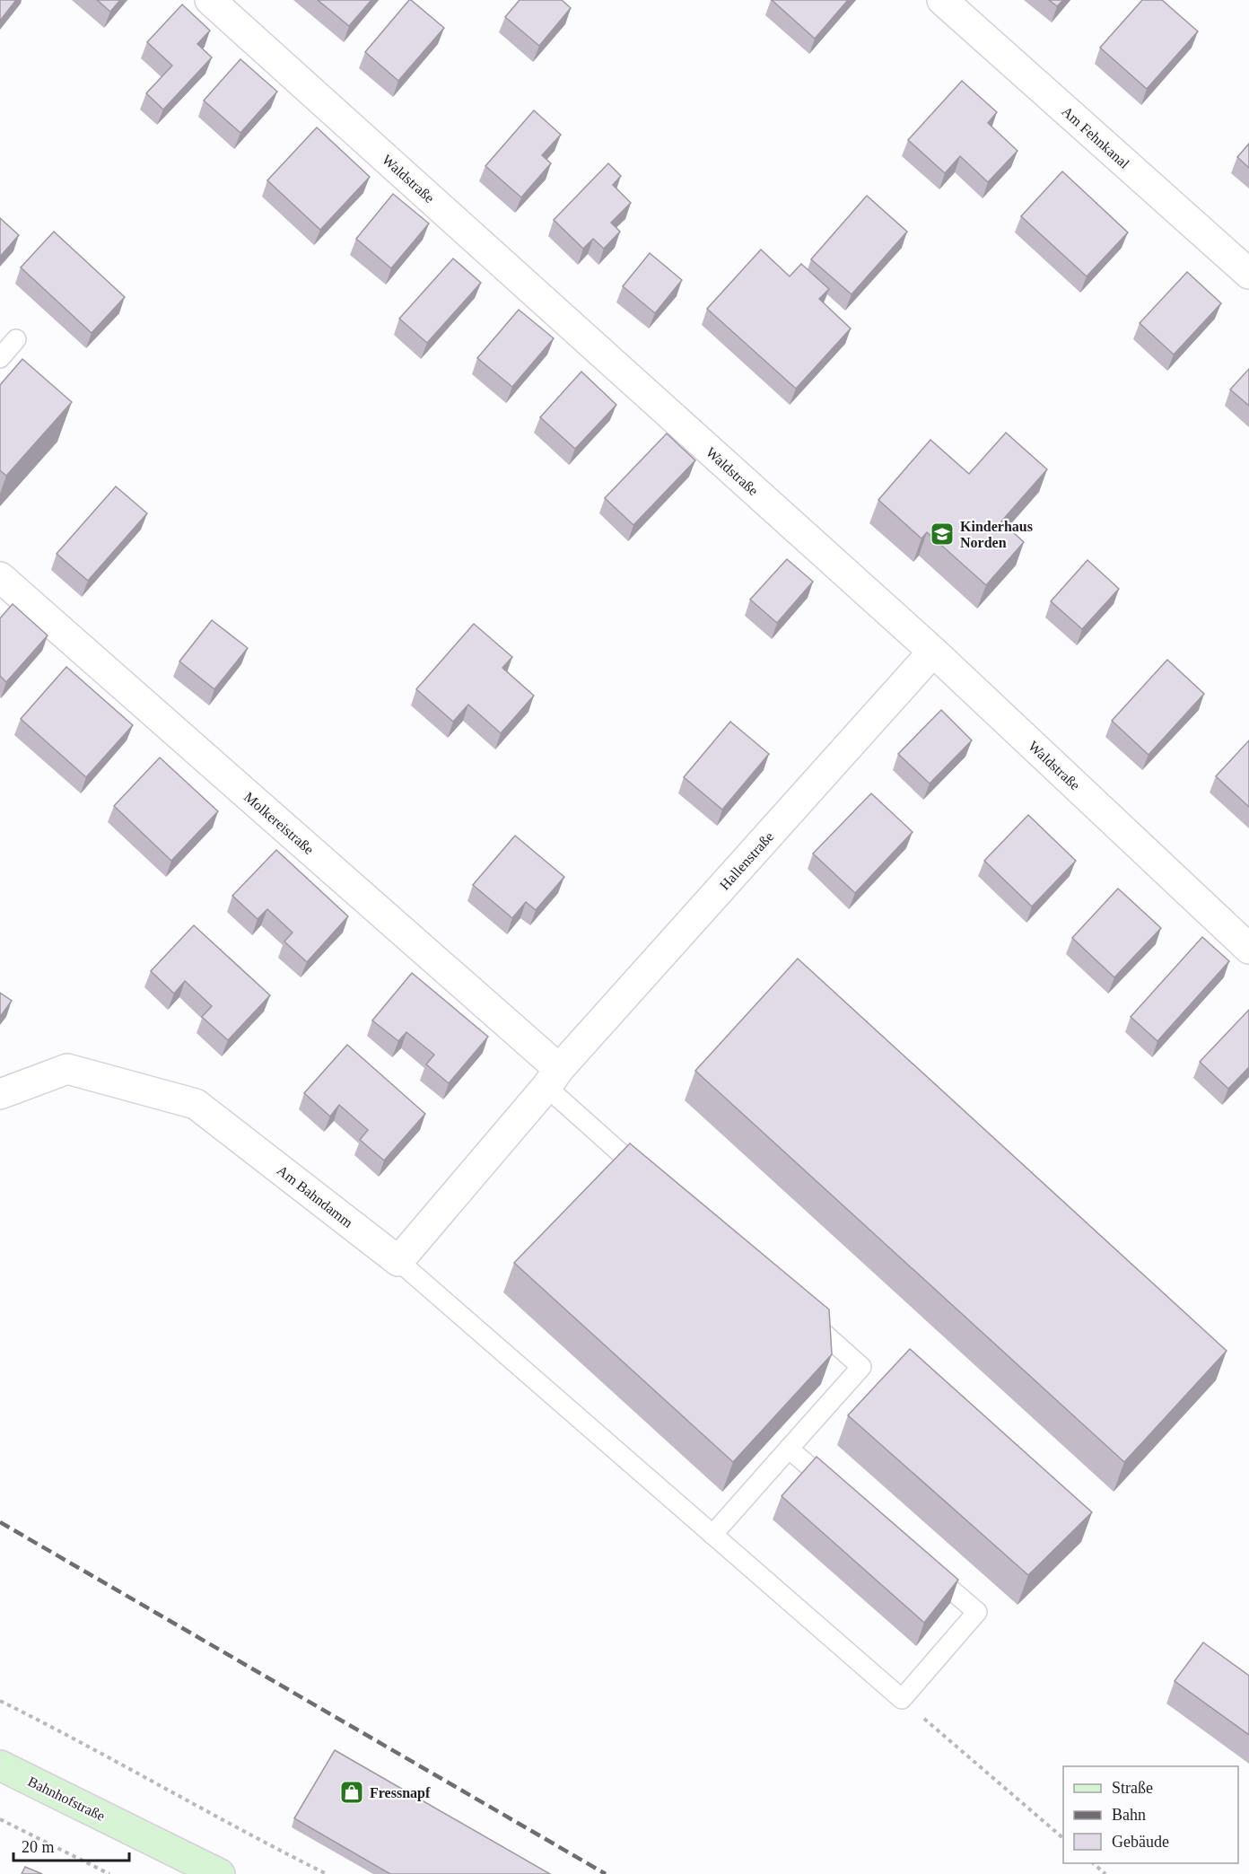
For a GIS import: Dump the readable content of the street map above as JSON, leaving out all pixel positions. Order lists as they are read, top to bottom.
{
  "streets": {
    "main road": ["Bahnhofstraße"],
    "street": [
      "Am Fehnkanal",
      "Waldstraße",
      "Molkereistraße",
      "Hallenstraße",
      "Am Bahndamm"
    ]
  },
  "crossings": [
    ["Waldstraße", "Hallenstraße"],
    ["Molkereistraße", "Hallenstraße"]
  ],
  "places": {
    "school or university": ["Kinderhaus Norden"],
    "shop": ["Fressnapf"]
  },
  "legend": ["Straße", "Bahn", "Gebäude"],
  "scale_bar": "20 m"
}
